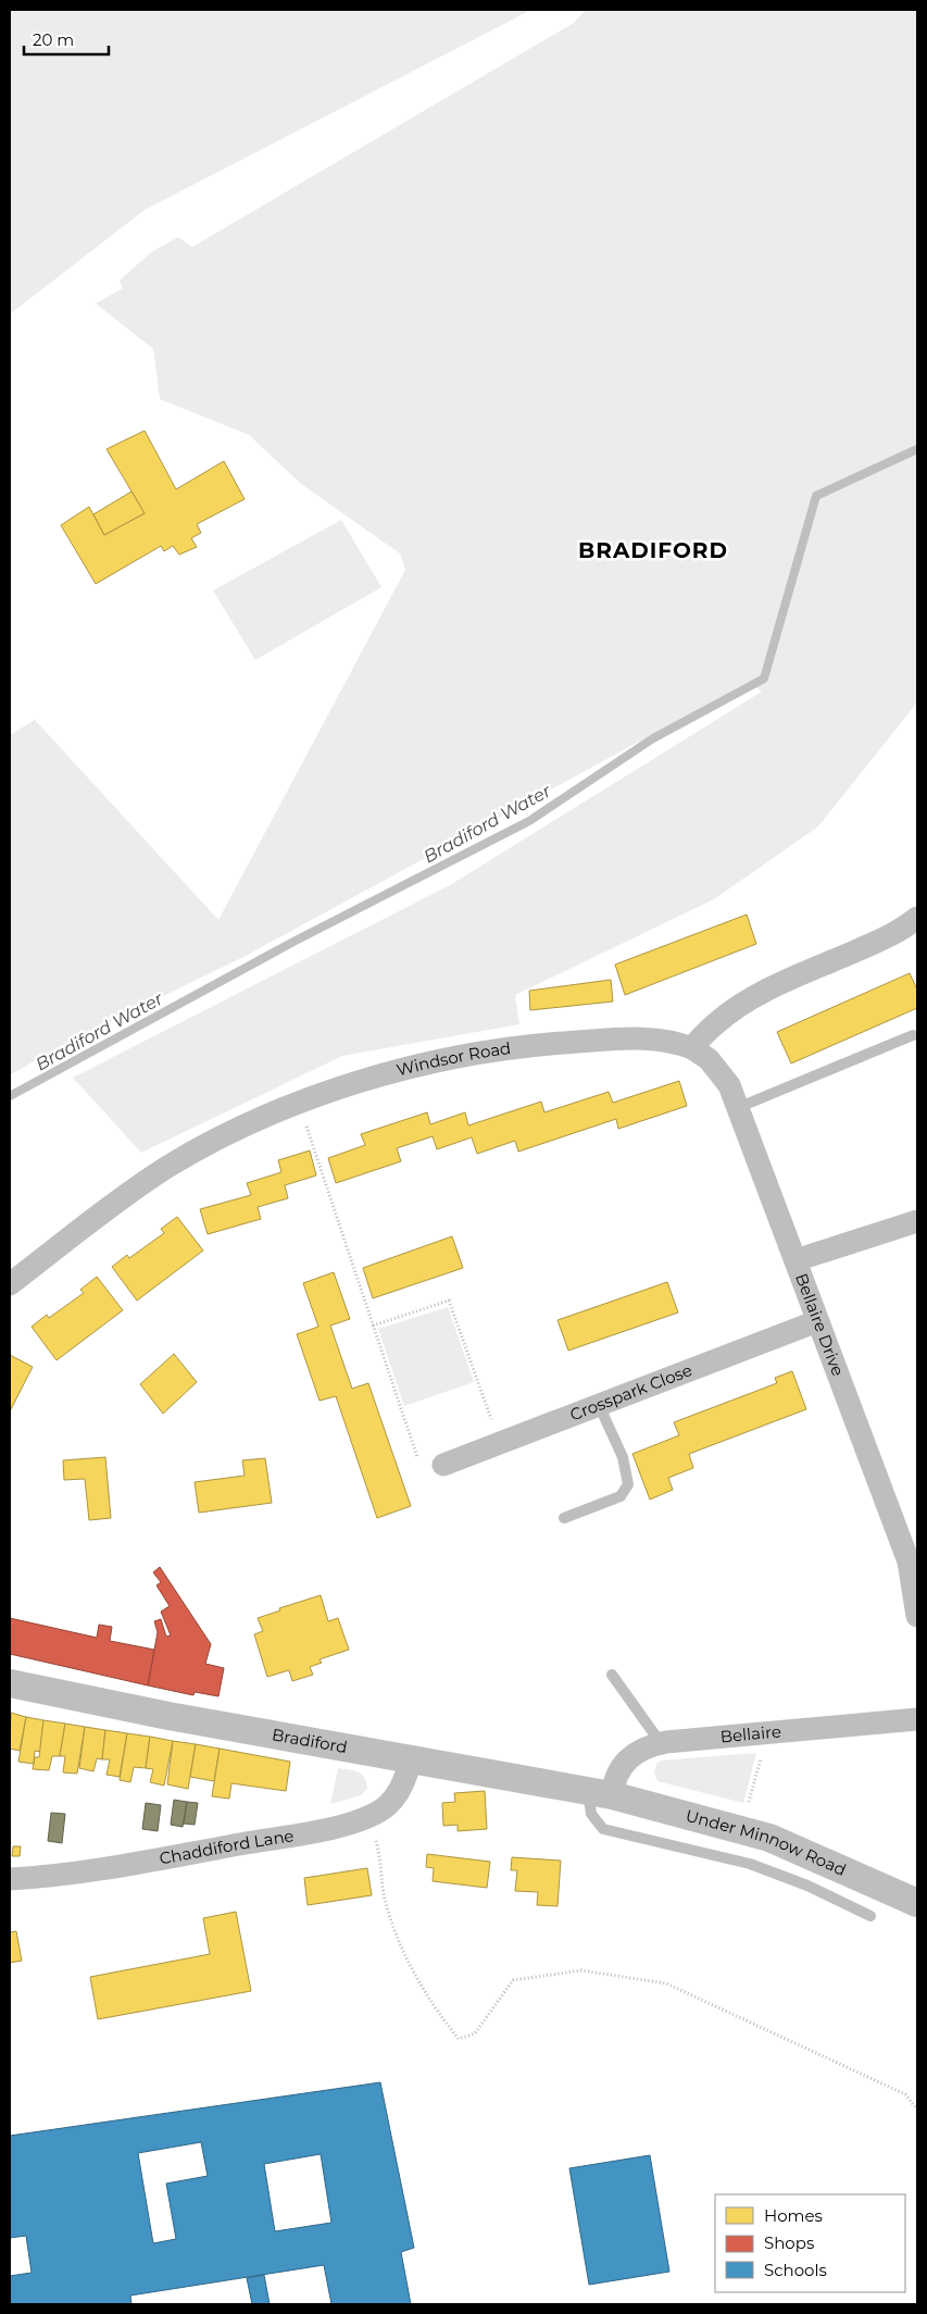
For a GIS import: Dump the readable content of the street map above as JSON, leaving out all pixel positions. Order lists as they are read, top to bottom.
{
  "streets": {
    "street": [
      "Windsor Road",
      "Bellaire Drive",
      "Crosspark Close",
      "Bellaire",
      "Bradiford",
      "Under Minnow Road",
      "Chaddiford Lane"
    ]
  },
  "crossings": [
    ["Windsor Road", "Bellaire Drive"],
    ["Bellaire Drive", "Crosspark Close"],
    ["Bellaire", "Bradiford"],
    ["Bellaire", "Under Minnow Road"],
    ["Bradiford", "Under Minnow Road"],
    ["Bradiford", "Chaddiford Lane"]
  ],
  "districts": ["BRADIFORD"],
  "water": ["Bradiford Water"],
  "legend": ["Homes", "Shops", "Schools"],
  "scale_bar": "20 m"
}
